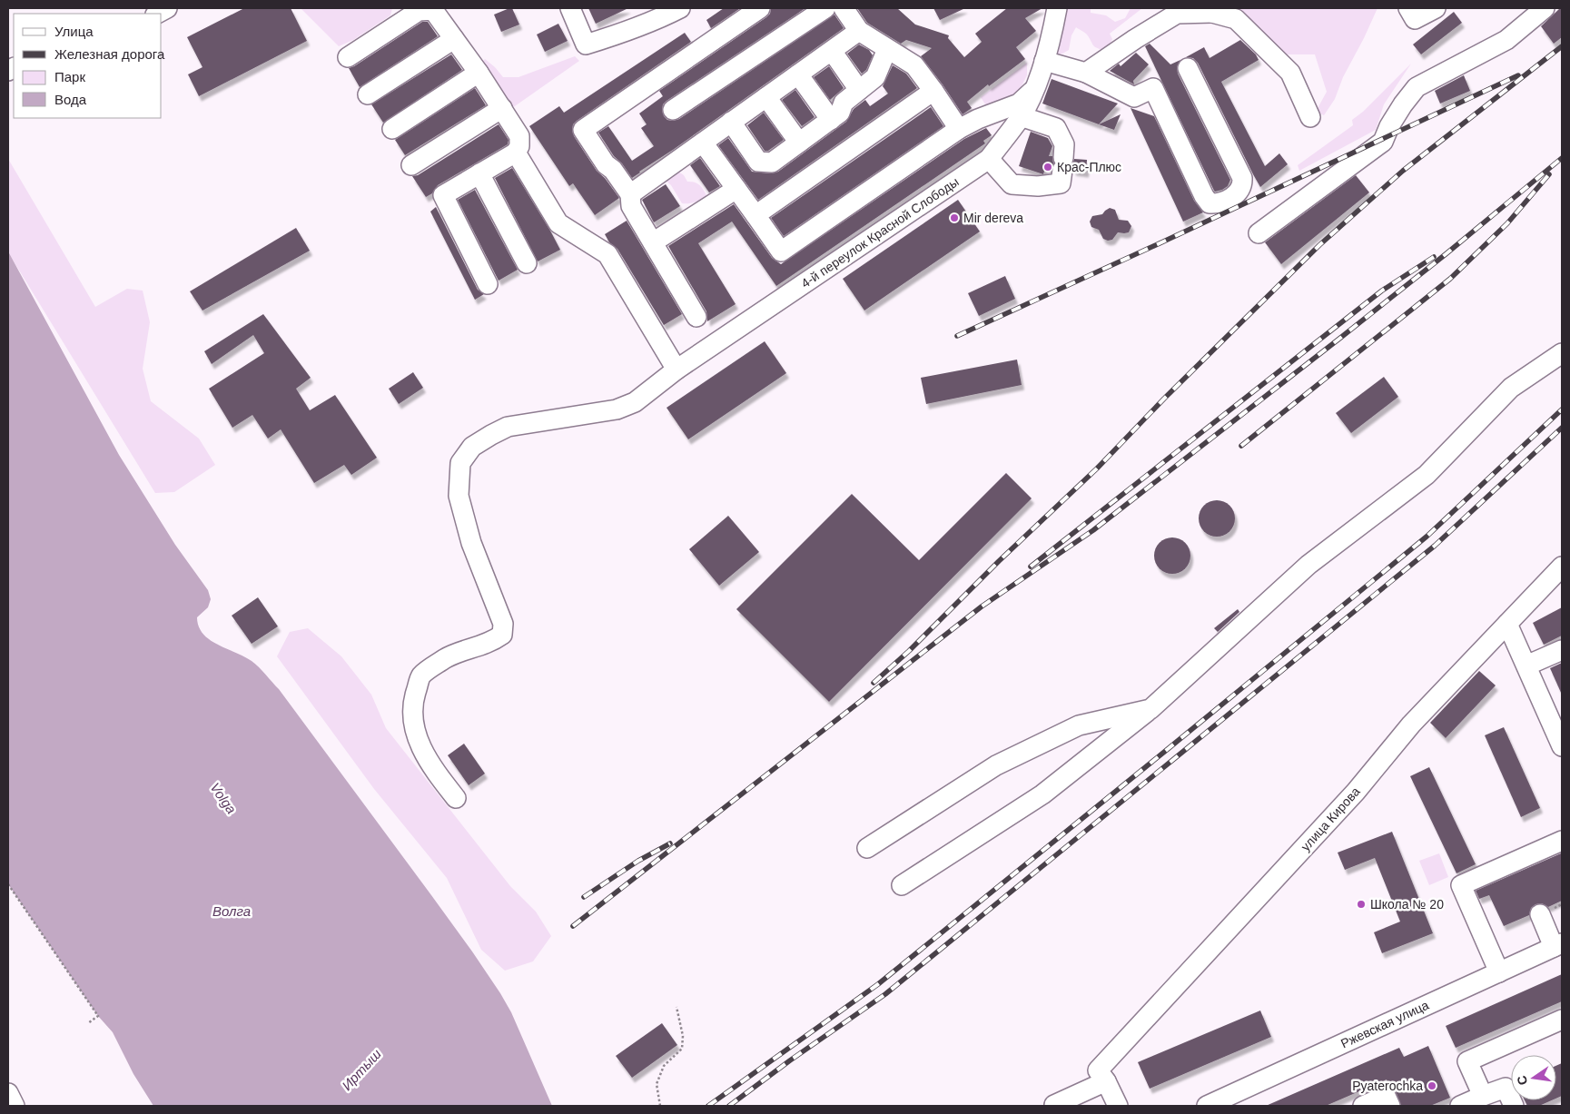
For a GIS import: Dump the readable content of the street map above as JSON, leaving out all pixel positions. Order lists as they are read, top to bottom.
{
  "streets": {
    "street": ["4-й переулок Красной Слободы", "улица Кирова", "Ржевская улица"]
  },
  "water": ["Volga", "Волга", "Иртыш"],
  "places": [
    "Крас-Плюс",
    "Mir dereva",
    "Школа № 20",
    "Pyaterochka"
  ],
  "legend": [
    "Улица",
    "Железная дорога",
    "Парк",
    "Вода"
  ],
  "north": "left"
}
